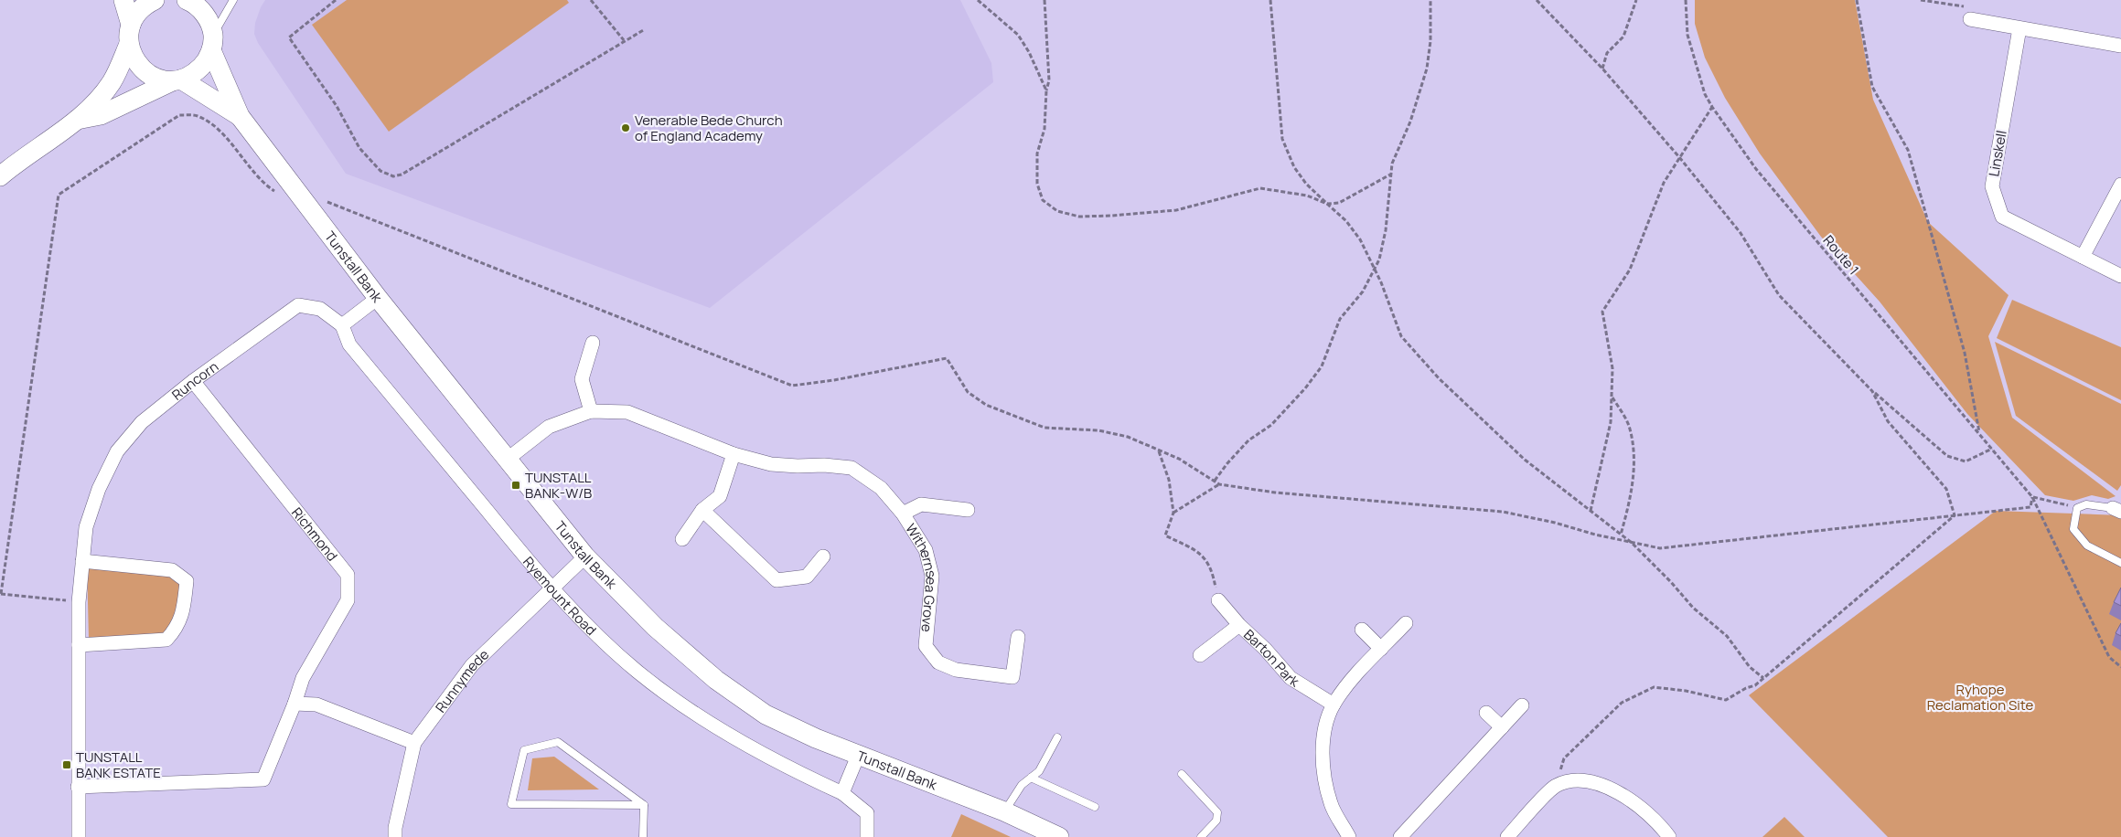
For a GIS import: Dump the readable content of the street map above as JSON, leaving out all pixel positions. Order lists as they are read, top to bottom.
{
  "streets": {
    "main road": ["Tunstall Bank"],
    "street": [
      "Linskell",
      "Runcorn",
      "Richmond",
      "Withernsea Grove",
      "Ryemount Road",
      "Barton Park",
      "Runnymede"
    ],
    "path": ["Route 1"]
  },
  "crossings": [
    ["Tunstall Bank", "Withernsea Grove"],
    ["Tunstall Bank", "Runnymede"],
    ["Runcorn", "Richmond"],
    ["Runcorn", "Ryemount Road"],
    ["Ryemount Road", "Runnymede"]
  ],
  "parks": ["Ryhope Reclamation Site"],
  "places": {
    "other": ["Venerable Bede Church of England Academy"],
    "transit": ["TUNSTALL BANK-W/B", "TUNSTALL BANK ESTATE"]
  }
}
